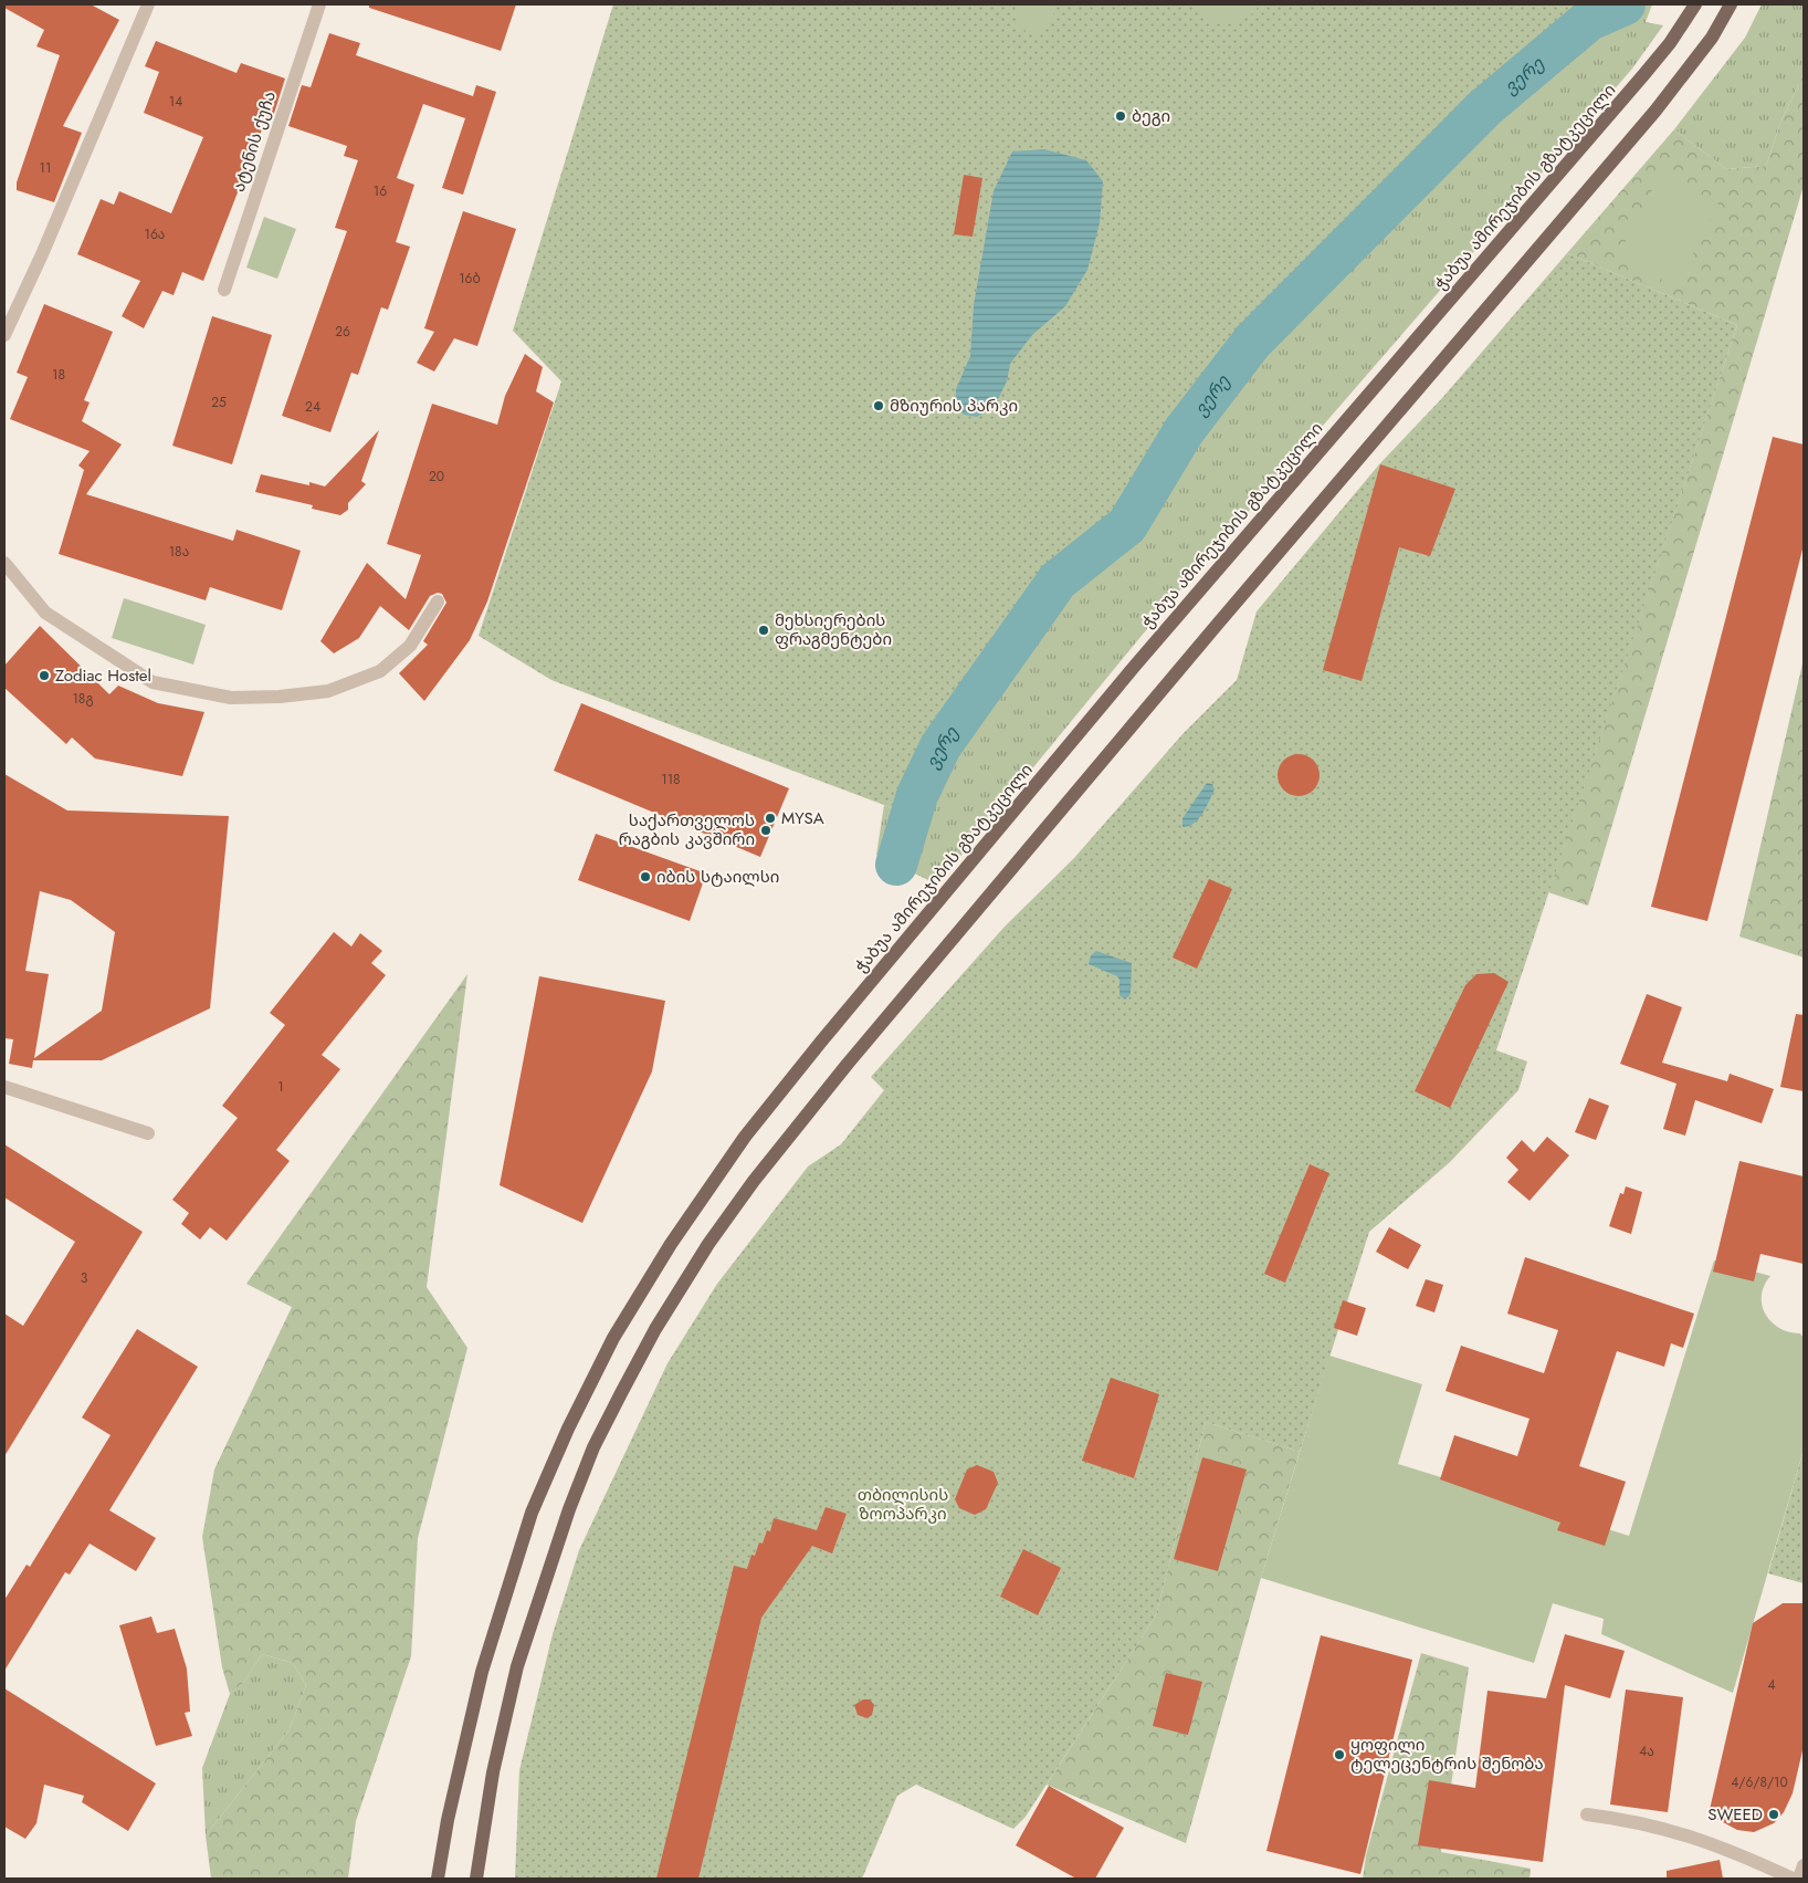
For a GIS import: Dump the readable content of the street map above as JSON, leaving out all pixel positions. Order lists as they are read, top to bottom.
{
  "streets": {
    "main road": ["ჭაბუა ამირეჯიბის გზატკეცილი"],
    "street": ["ატენის ქუჩა"]
  },
  "water": ["ვერე"],
  "parks": ["თბილისის ზოოპარკი"],
  "places": [
    "ბეგი",
    "მზიურის პარკი",
    "მეხსიერების ფრაგმენტები",
    "Zodiac Hostel",
    "MYSA",
    "საქართველოს რაგბის კავშირი",
    "იბის სტაილსი",
    "ყოფილი ტელეცენტრის შენობა",
    "SWEED"
  ],
  "house_numbers": [
    "14",
    "11",
    "16",
    "16ა",
    "16ბ",
    "26",
    "18",
    "25",
    "24",
    "20",
    "18ა",
    "18გ",
    "118",
    "1",
    "3",
    "4",
    "4ა",
    "4/6/8/10"
  ]
}
